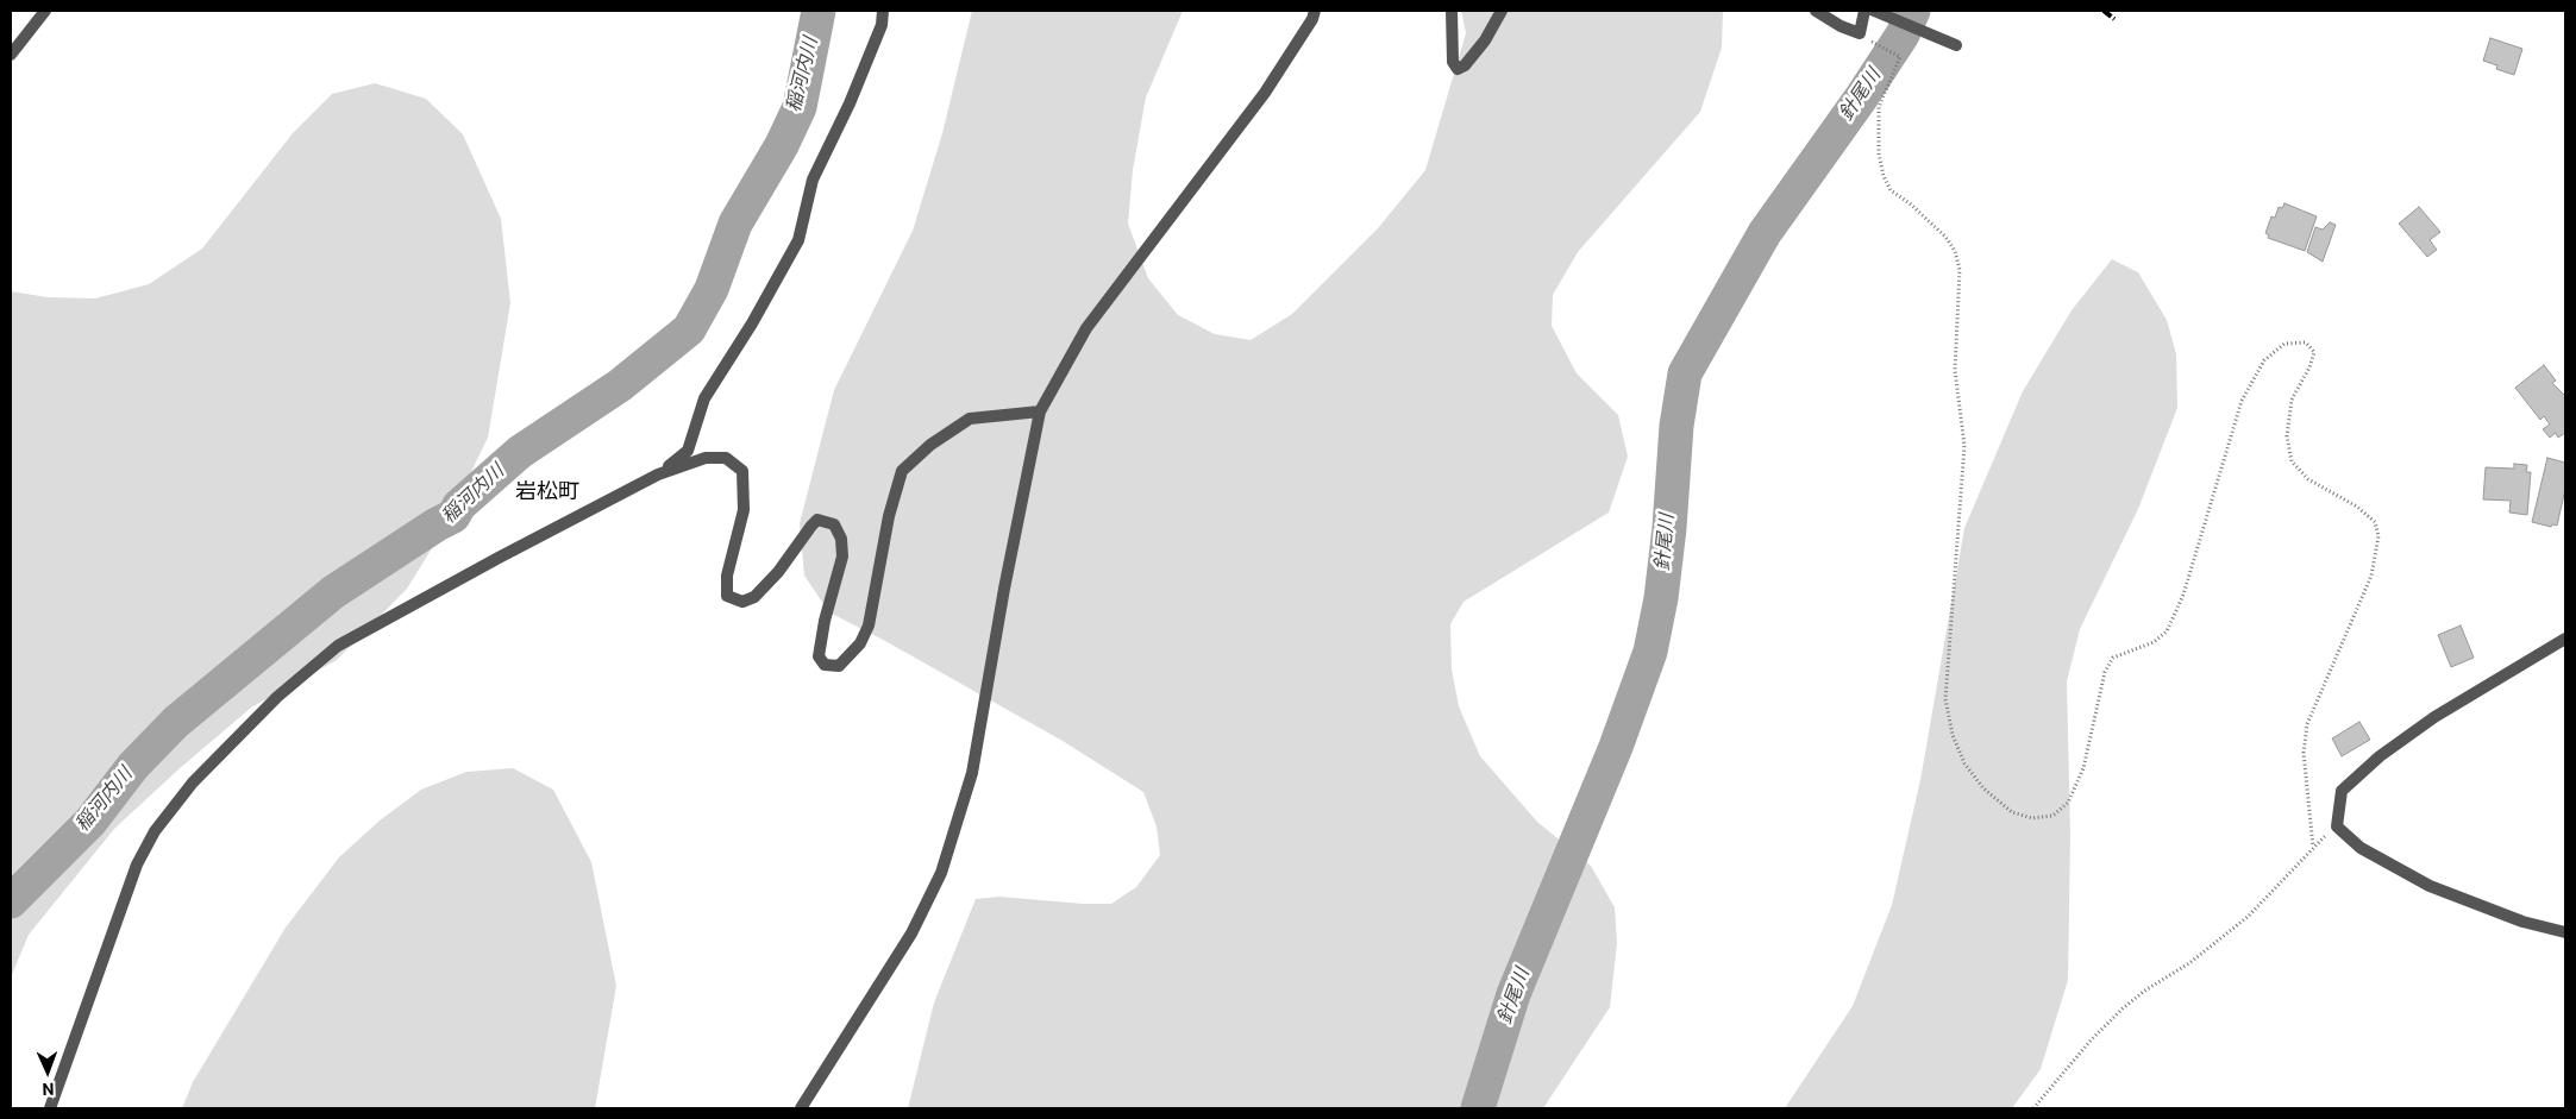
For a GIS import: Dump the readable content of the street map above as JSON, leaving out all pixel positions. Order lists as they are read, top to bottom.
{
  "districts": ["岩松町"],
  "water": ["稲河内川", "針尾川"],
  "north": "bottom"
}
